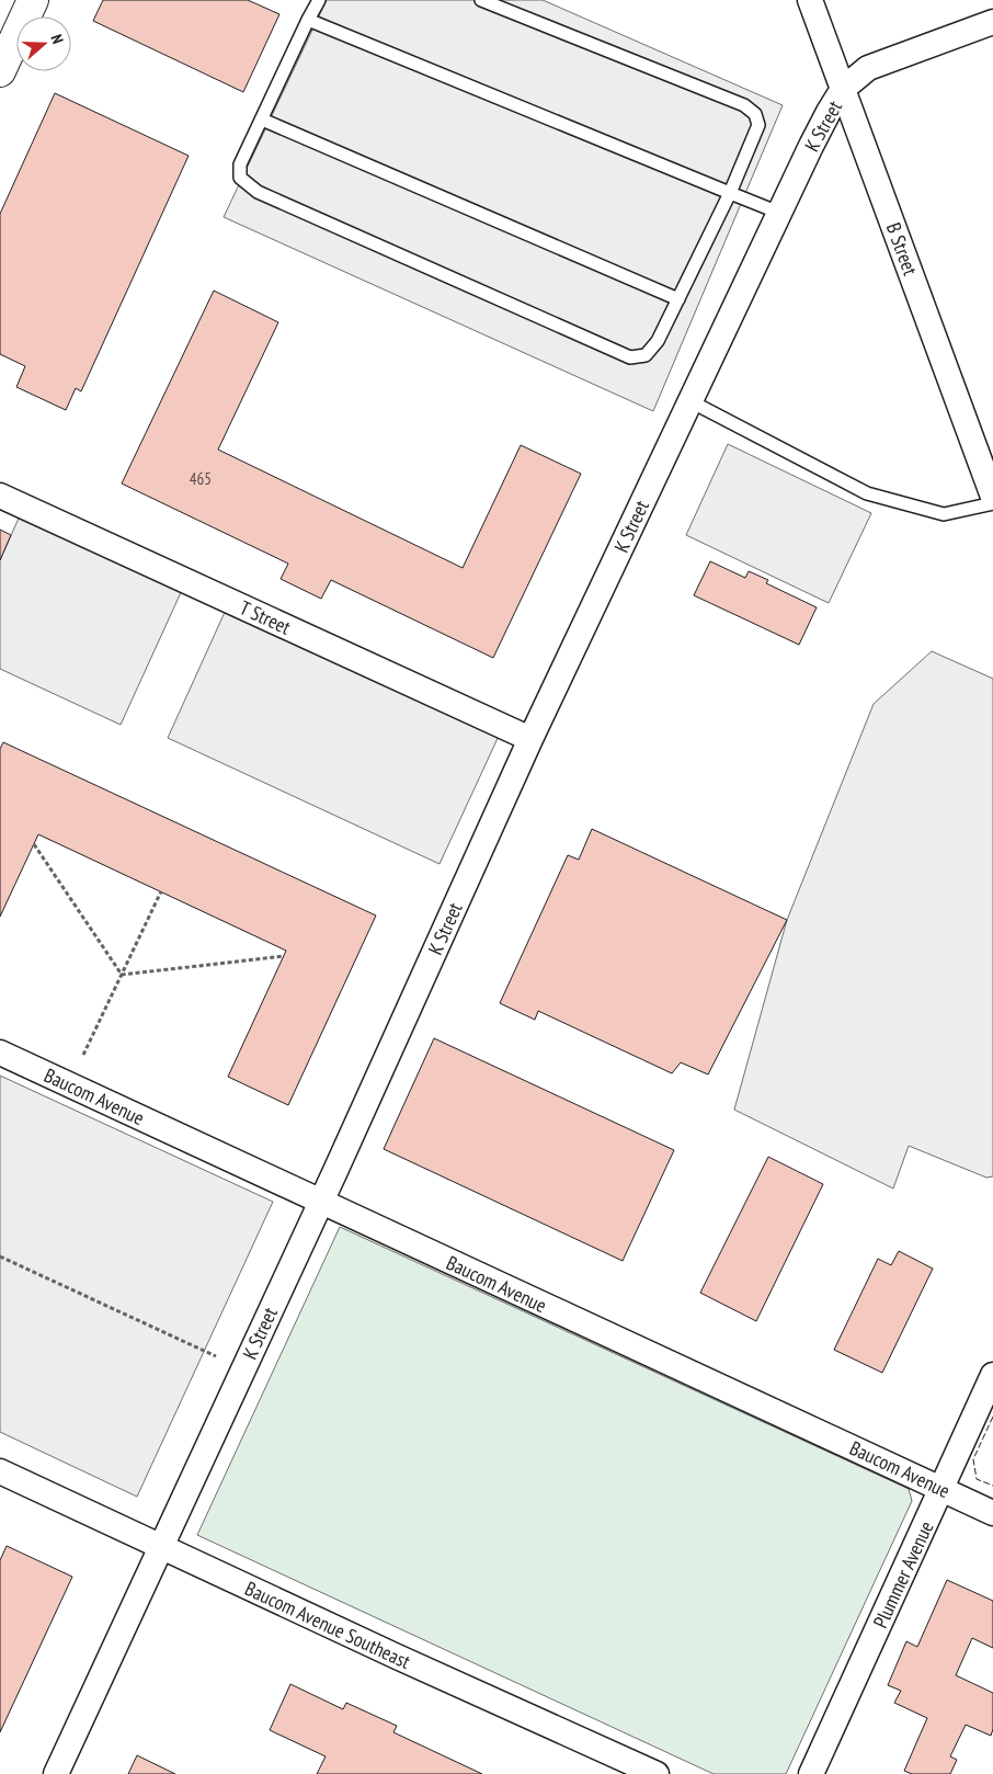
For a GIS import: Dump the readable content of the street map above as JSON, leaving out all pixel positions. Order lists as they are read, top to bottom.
{
  "streets": {
    "street": [
      "K Street",
      "B Street",
      "T Street",
      "Baucom Avenue",
      "Plummer Avenue",
      "Baucom Avenue Southeast"
    ]
  },
  "crossings": [
    ["K Street", "B Street"],
    ["K Street", "T Street"],
    ["K Street", "Baucom Avenue"],
    ["K Street", "Baucom Avenue Southeast"],
    ["Baucom Avenue", "Plummer Avenue"]
  ],
  "house_numbers": ["465"],
  "north": "right"
}
